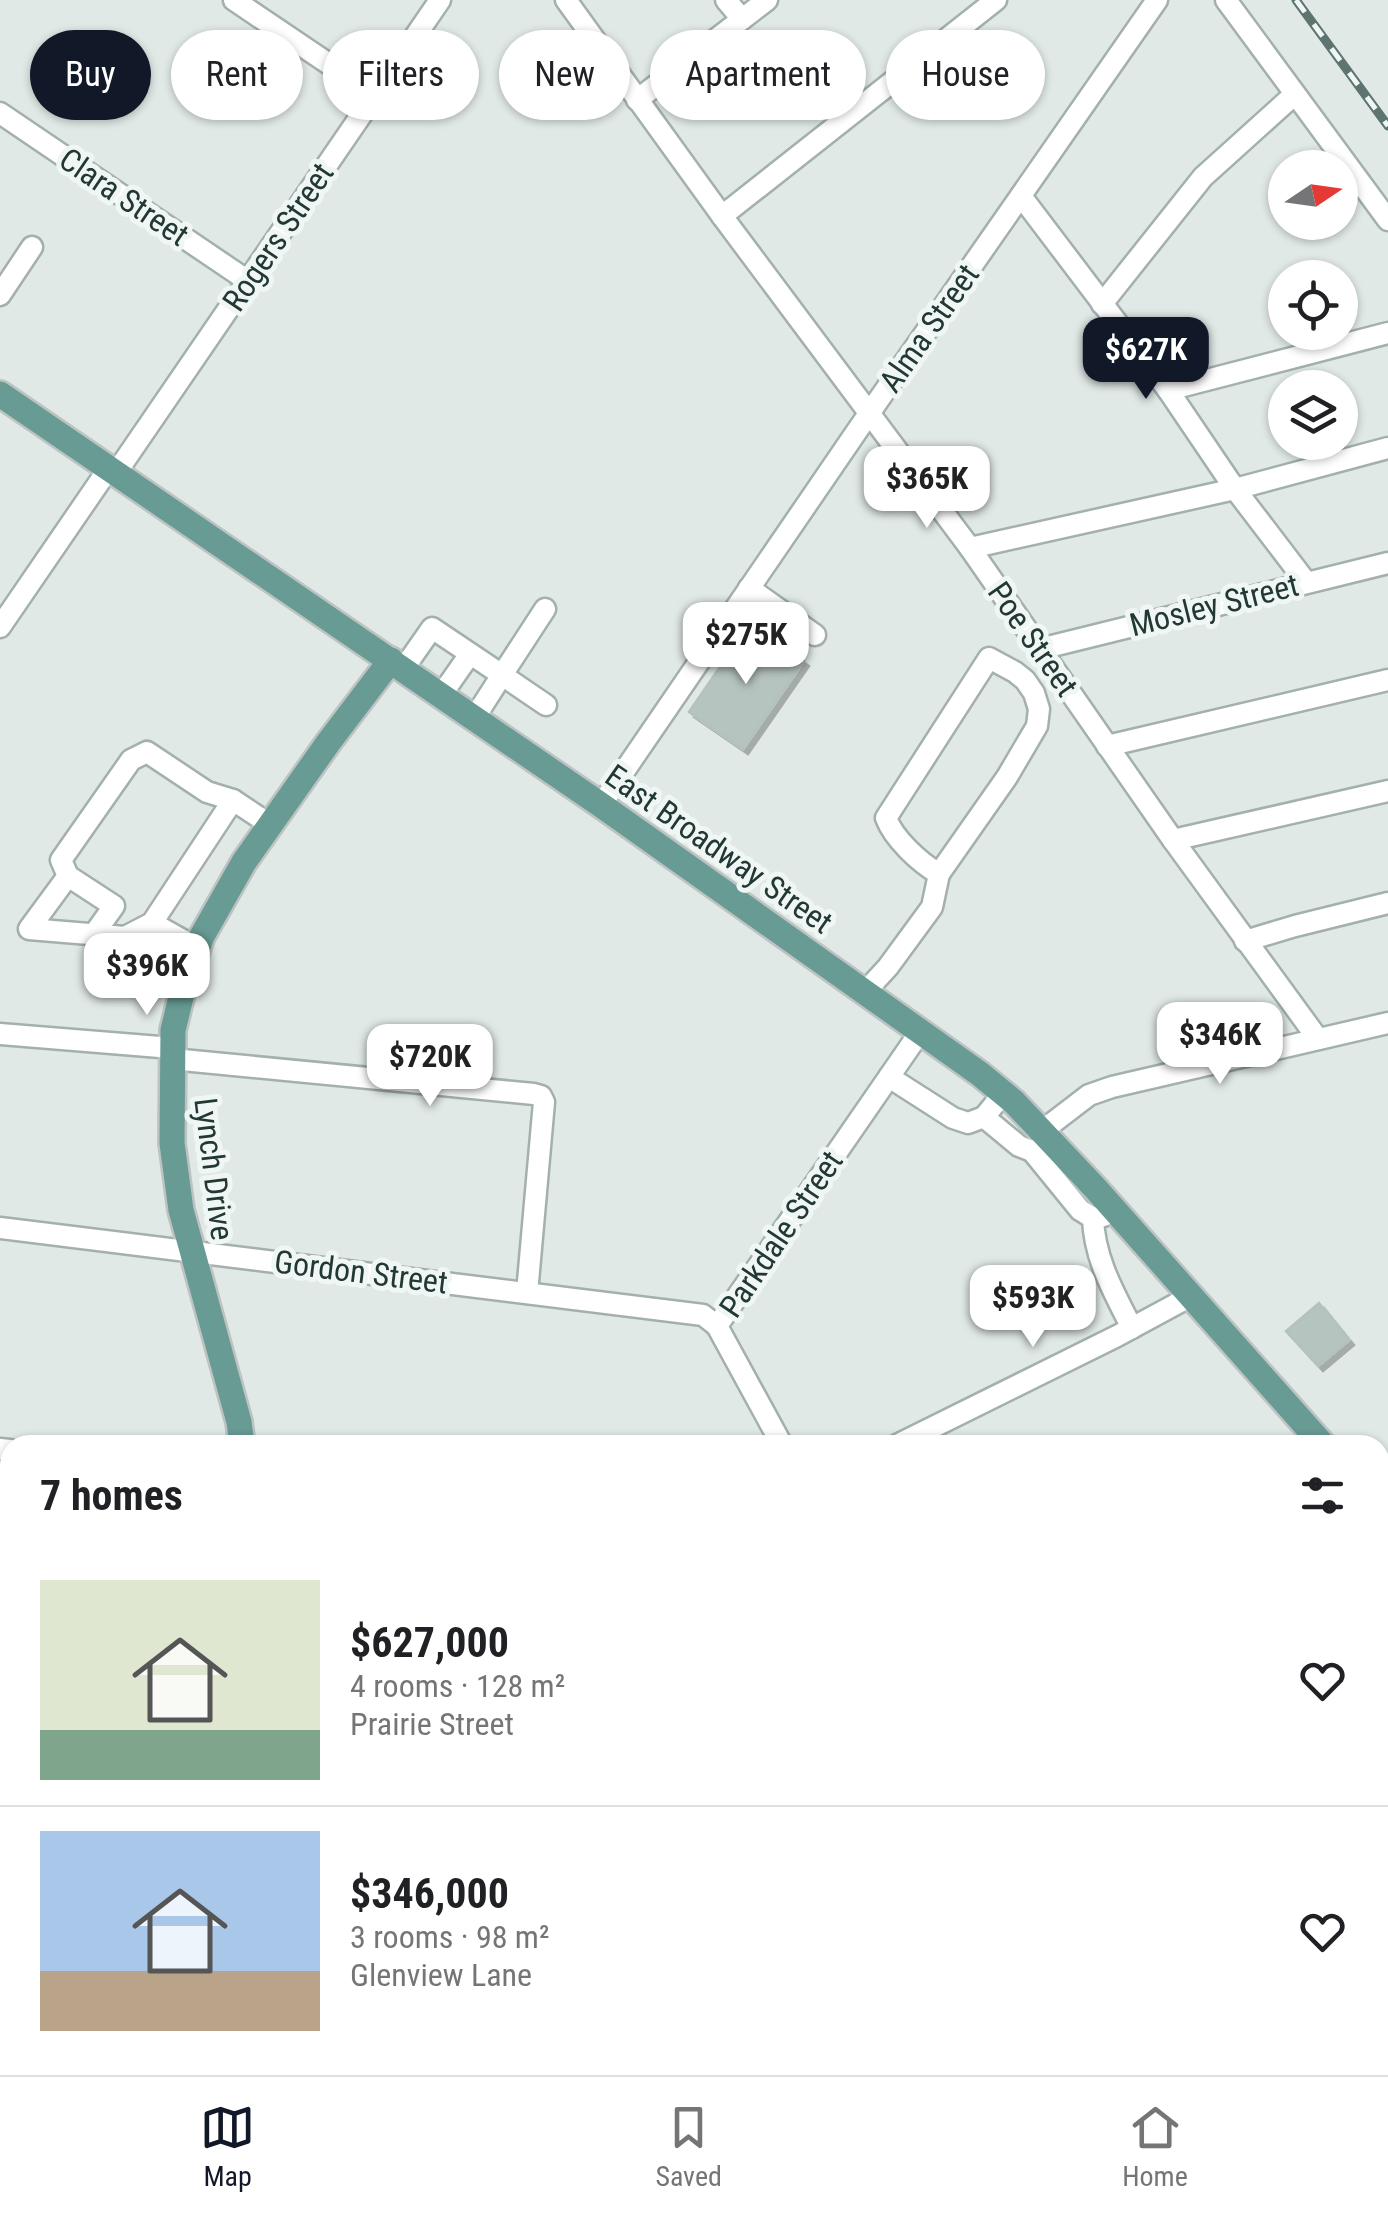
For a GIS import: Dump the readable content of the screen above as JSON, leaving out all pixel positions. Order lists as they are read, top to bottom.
{
  "streets": {
    "main road": ["East Broadway Street", "Lynch Drive"],
    "street": [
      "Clara Street",
      "Rogers Street",
      "Alma Street",
      "Mosley Street",
      "Poe Street",
      "Parkdale Street",
      "Gordon Street"
    ]
  },
  "crossings": [
    ["Clara Street", "Rogers Street"],
    ["Rogers Street", "East Broadway Street"],
    ["Alma Street", "Poe Street"],
    ["Alma Street", "East Broadway Street"],
    ["Mosley Street", "Poe Street"],
    ["East Broadway Street", "Lynch Drive"],
    ["East Broadway Street", "Parkdale Street"],
    ["Lynch Drive", "Gordon Street"],
    ["Parkdale Street", "Gordon Street"]
  ],
  "north": "right",
  "page": {
    "chip": [
      "Buy",
      "Rent",
      "Filters",
      "New",
      "Apartment",
      "House"
    ],
    "price": [
      "$627K",
      "$365K",
      "$275K",
      "$396K",
      "$346K",
      "$720K",
      "$593K"
    ],
    "heading": "7 homes",
    "list": [
      {
        "name": "$627,000",
        "note": "4 rooms · 128 m² · Prairie Street"
      },
      {
        "name": "$346,000",
        "note": "3 rooms · 98 m² · Glenview Lane"
      }
    ],
    "tabs": ["Map", "Saved", "Home"]
  }
}
